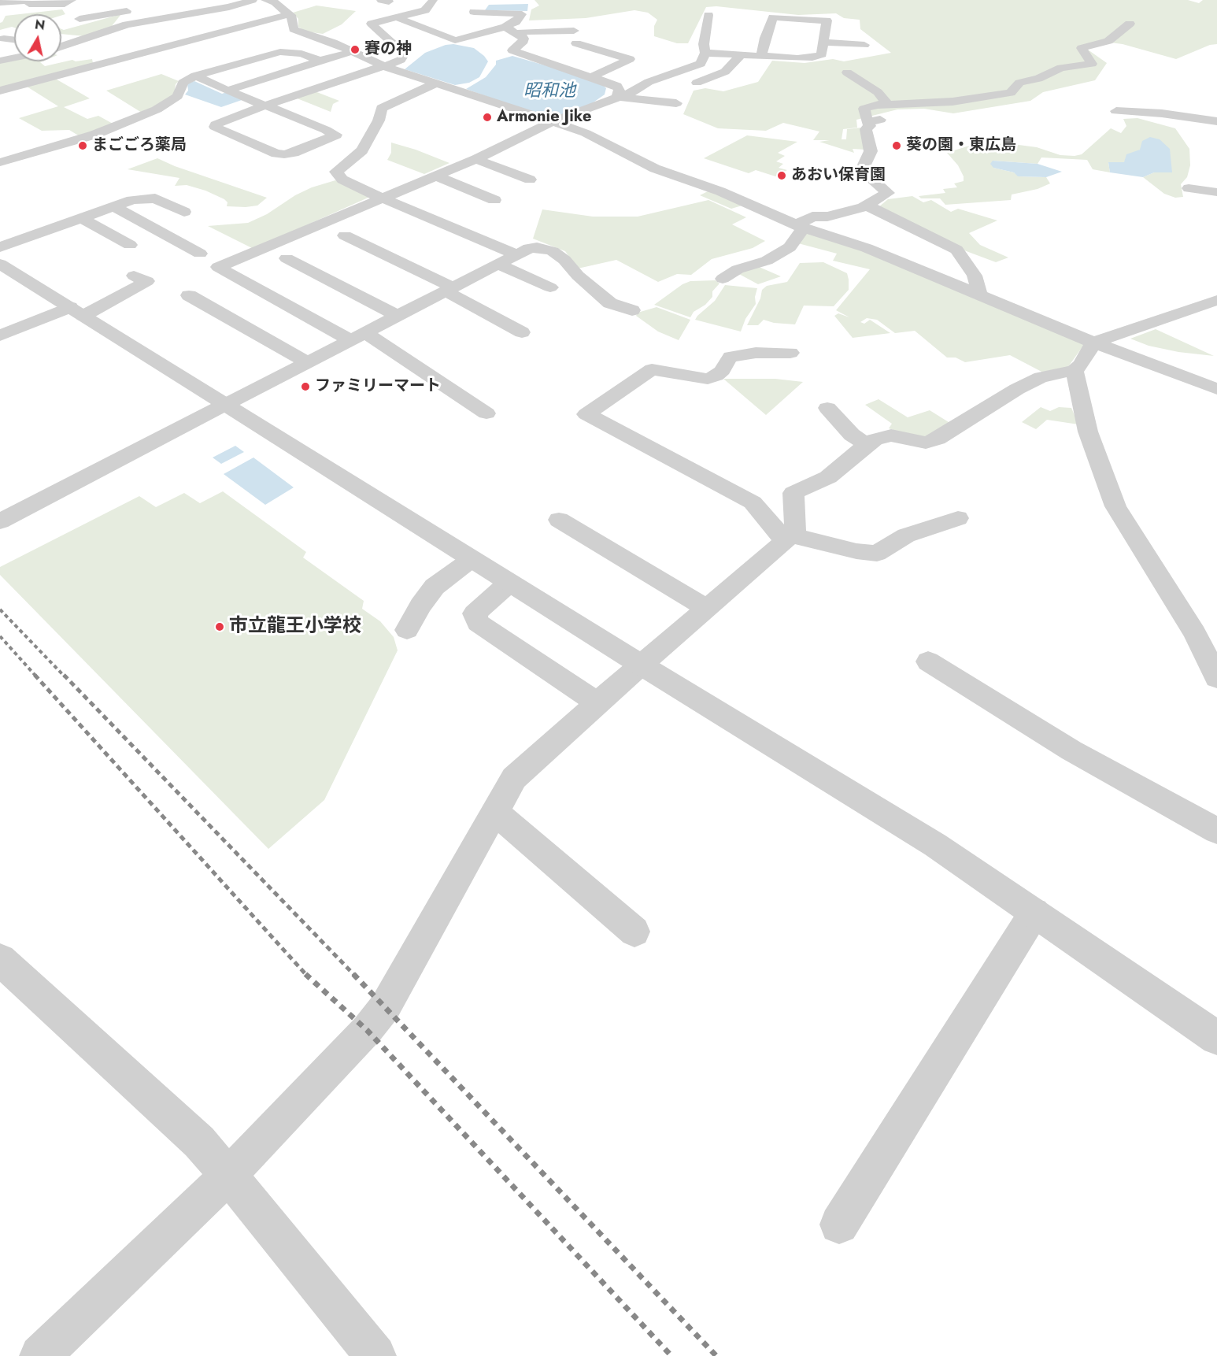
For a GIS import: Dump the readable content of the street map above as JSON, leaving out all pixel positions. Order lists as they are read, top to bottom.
{
  "water": ["昭和池"],
  "places": [
    "賽の神",
    "Armonie Jike",
    "まごごろ薬局",
    "葵の園・東広島",
    "あおい保育園",
    "ファミリーマート",
    "市立龍王小学校"
  ],
  "north": "top"
}
